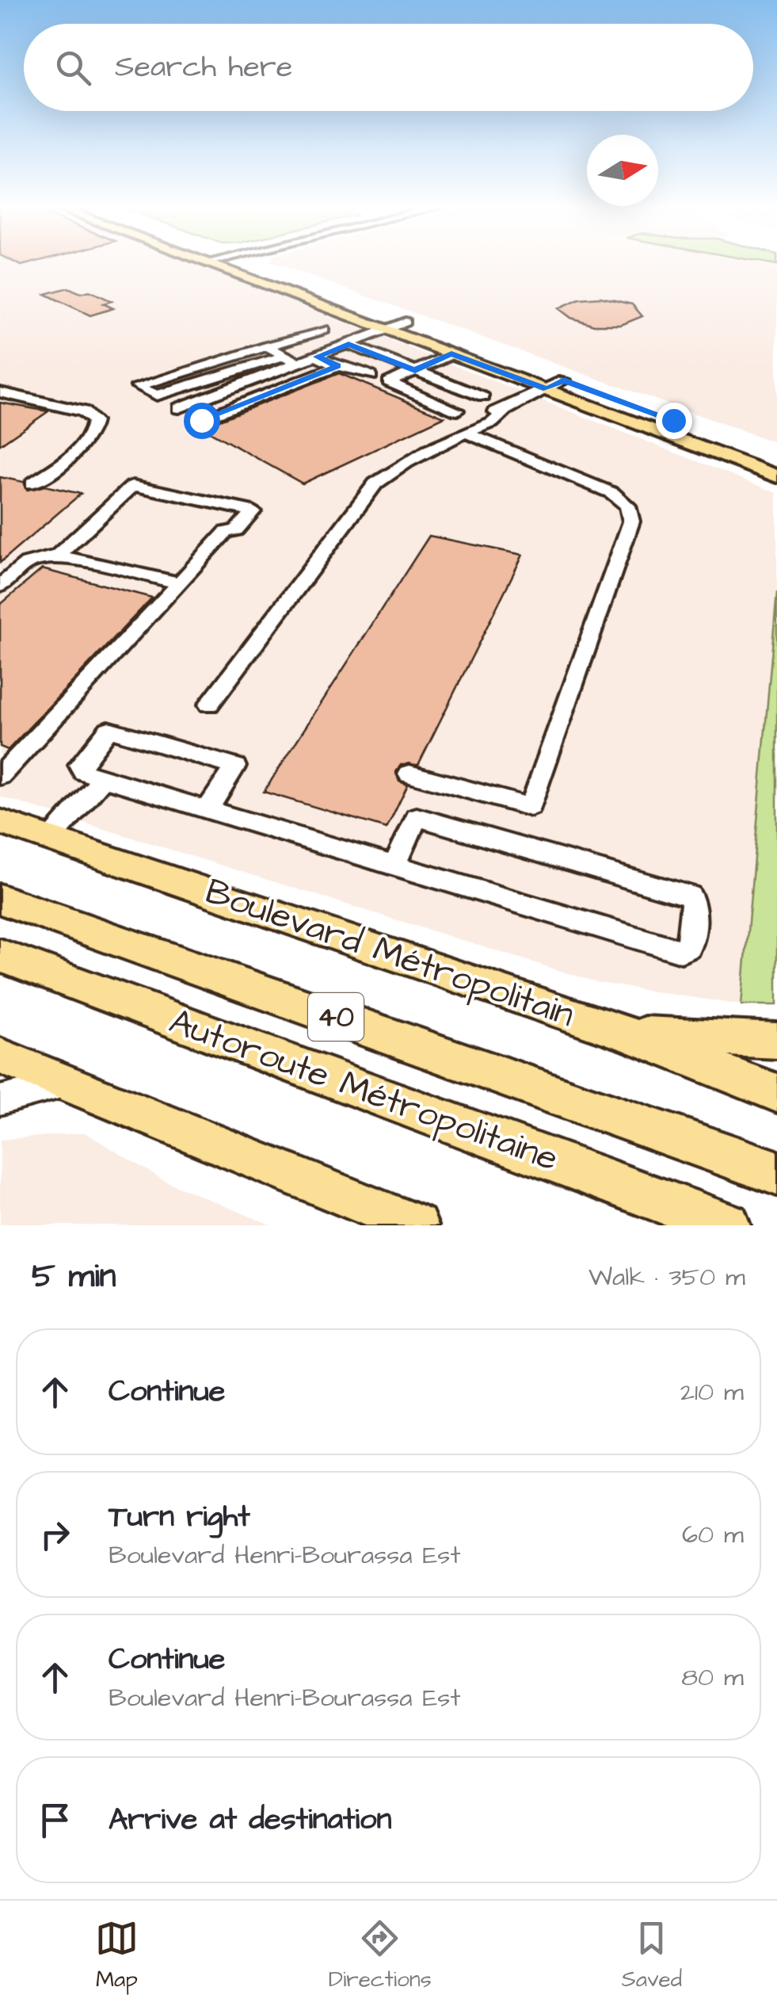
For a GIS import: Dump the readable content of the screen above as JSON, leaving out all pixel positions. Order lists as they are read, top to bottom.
{
  "streets": {
    "highway": ["40", "Autoroute Métropolitaine"],
    "main road": ["Boulevard Métropolitain"]
  },
  "north": "right",
  "page": {
    "search": "Search here",
    "heading": ["5 min", "Walk · 350 m"],
    "list": [
      ["Continue", "210 m"],
      ["Turn right", "Boulevard Henri-Bourassa Est", "60 m"],
      ["Continue", "Boulevard Henri-Bourassa Est", "80 m"],
      "Arrive at destination"
    ],
    "nav": ["Map", "Directions", "Saved"]
  }
}
